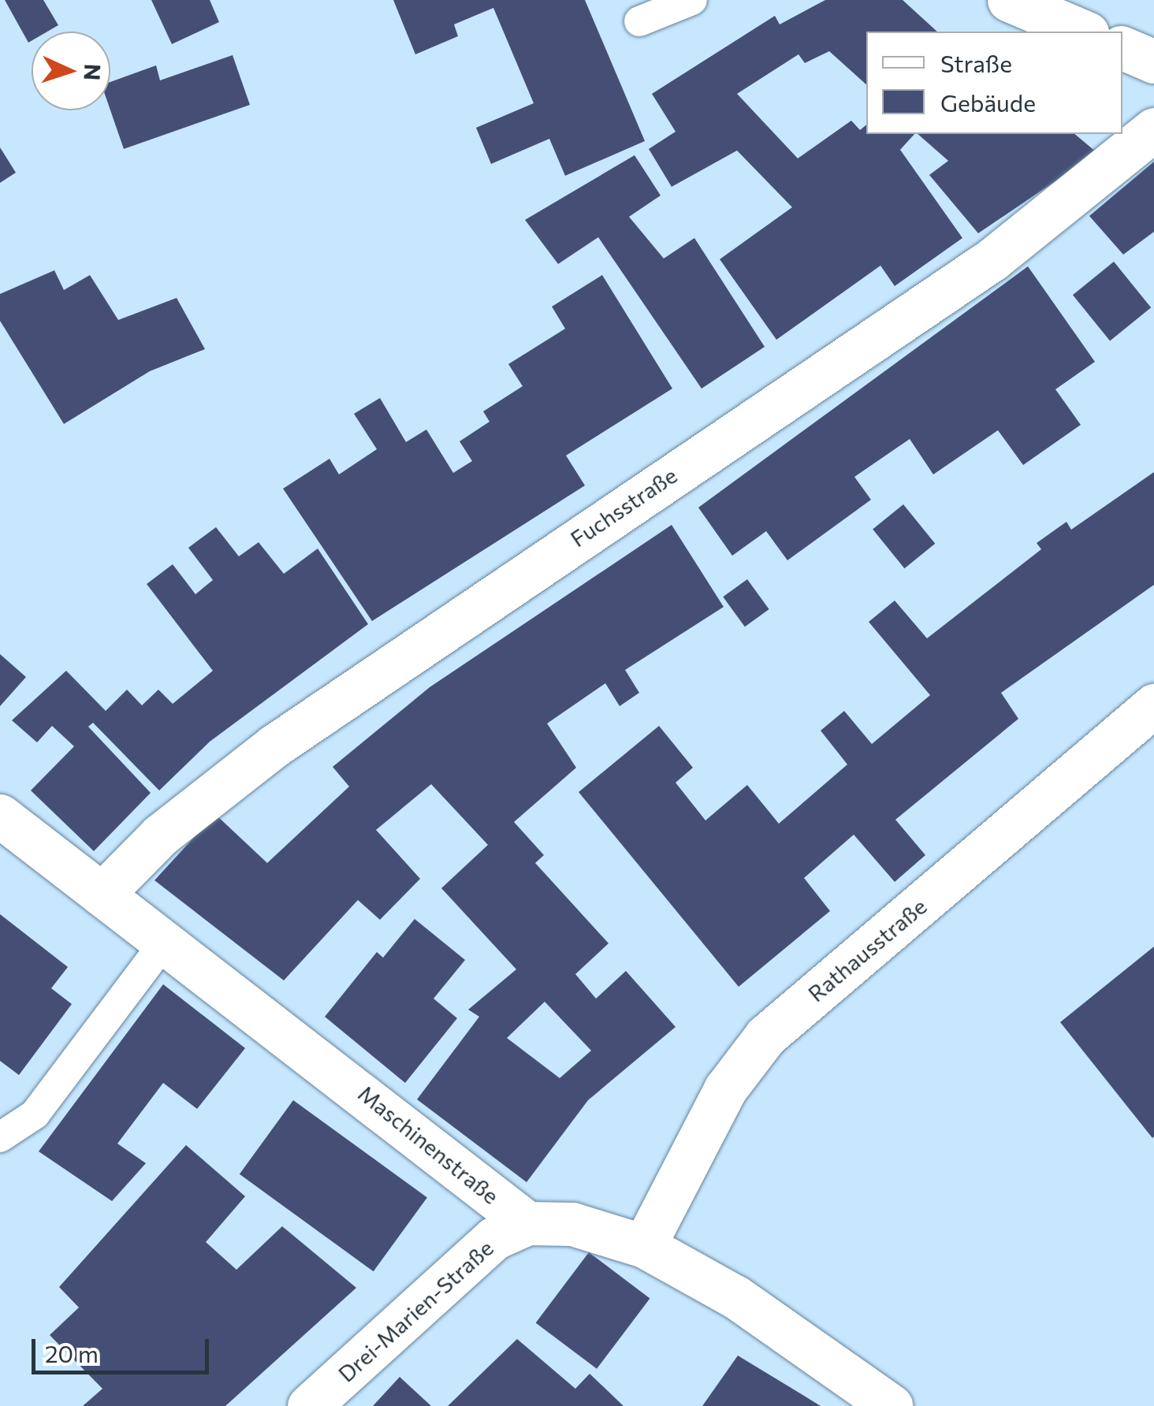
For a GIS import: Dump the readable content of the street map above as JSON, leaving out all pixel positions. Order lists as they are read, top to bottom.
{
  "streets": {
    "street": [
      "Fuchsstraße",
      "Rathausstraße",
      "Maschinenstraße",
      "Drei-Marien-Straße"
    ]
  },
  "crossings": [
    ["Fuchsstraße", "Maschinenstraße"],
    ["Maschinenstraße", "Drei-Marien-Straße"]
  ],
  "legend": ["Straße", "Gebäude"],
  "scale_bar": "20 m",
  "north": "right"
}
